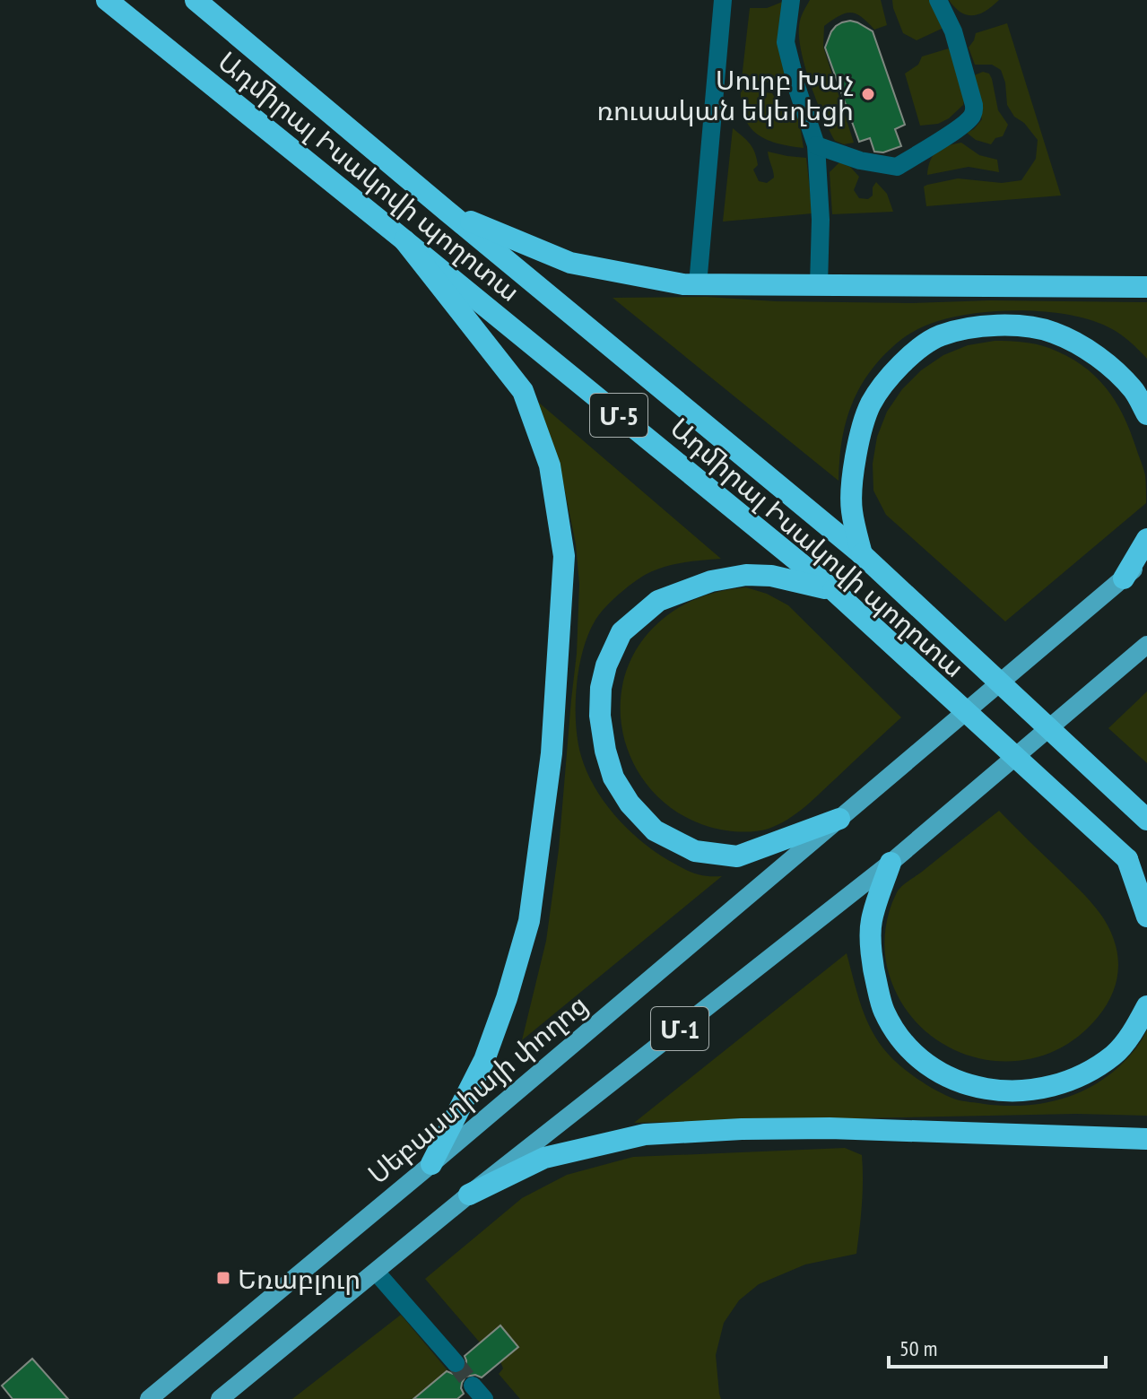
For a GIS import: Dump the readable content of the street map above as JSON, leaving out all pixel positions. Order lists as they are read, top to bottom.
{
  "streets": {
    "highway": ["Ադմիրալ Իսակովի պողոտա", "Մ-5"],
    "main road": ["Մ-1", "Սեբաստիայի փողոց"]
  },
  "crossings": [
    ["Մ-1", "Սեբաստիայի փողոց"]
  ],
  "places": {
    "other": ["Սուրբ Խաչ ռուսական եկեղեցի"],
    "transit": ["Եռաբլուր"]
  },
  "scale_bar": "50 m"
}
